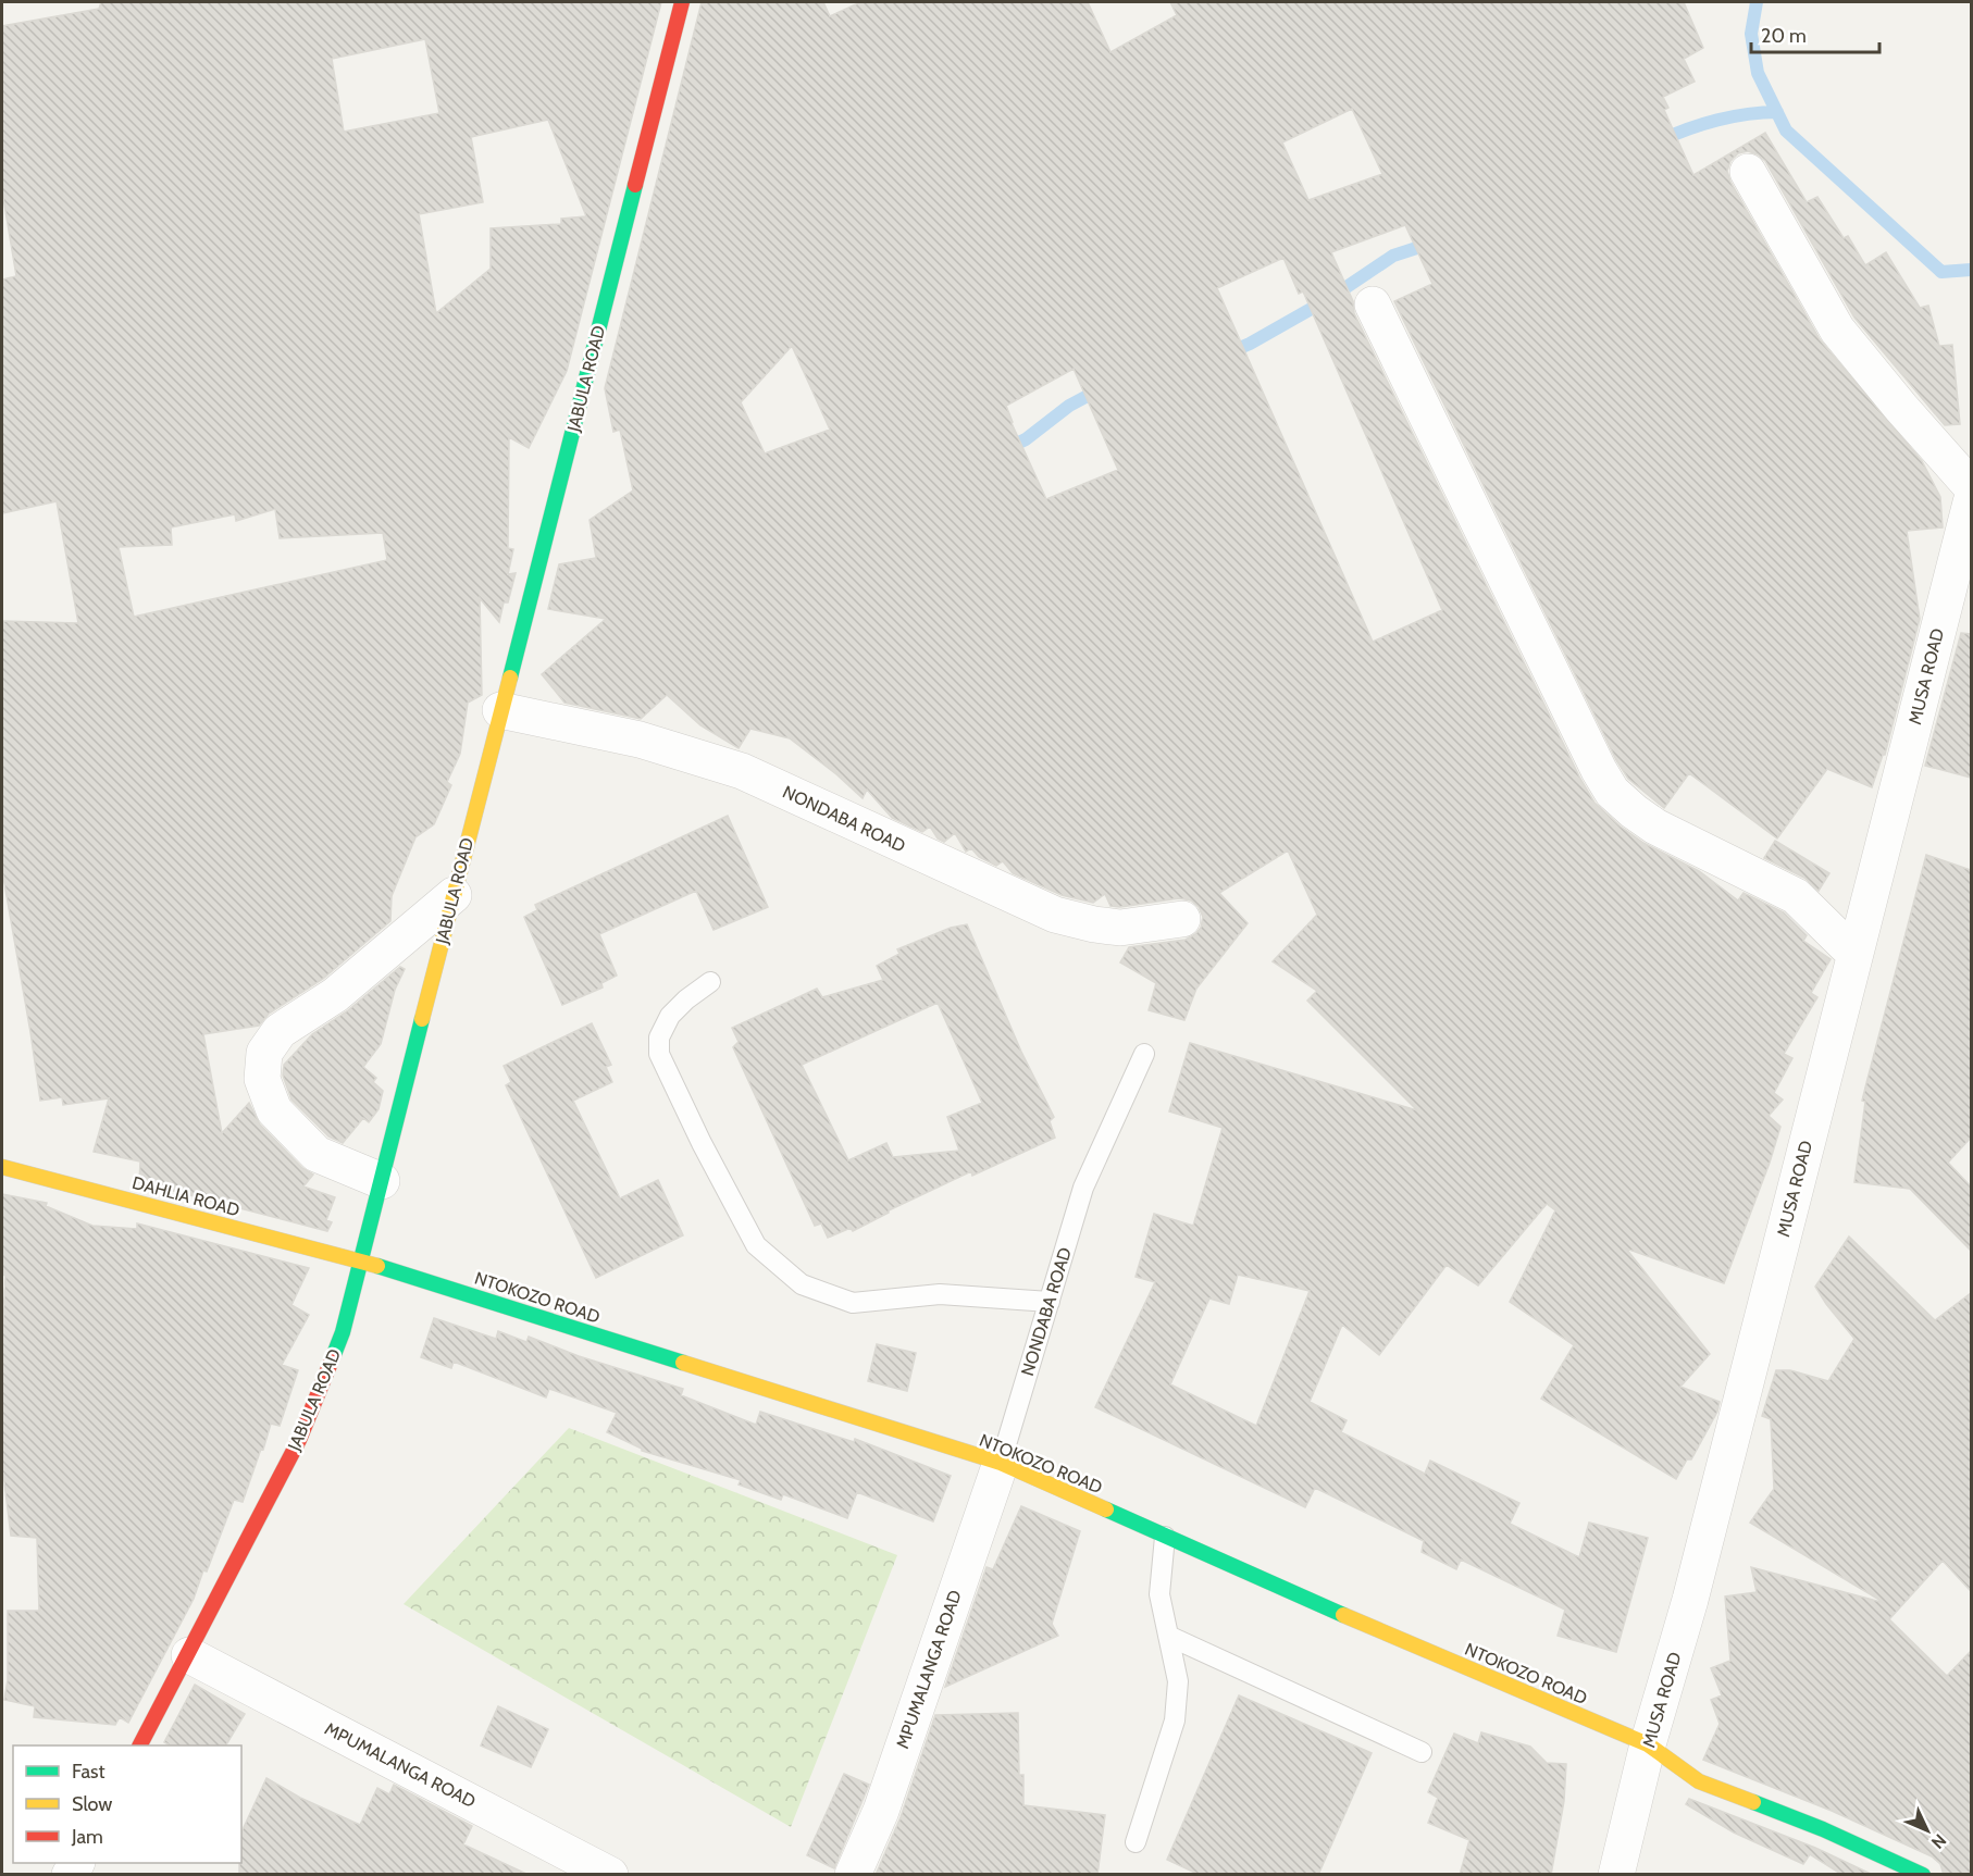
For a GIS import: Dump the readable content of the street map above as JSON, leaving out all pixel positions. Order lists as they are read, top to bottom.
{
  "streets": {
    "street": [
      "JABULA ROAD",
      "MUSA ROAD",
      "NONDABA ROAD",
      "DAHLIA ROAD",
      "NTOKOZO ROAD",
      "MPUMALANGA ROAD"
    ]
  },
  "crossings": [
    ["JABULA ROAD", "NONDABA ROAD"],
    ["JABULA ROAD", "DAHLIA ROAD"],
    ["JABULA ROAD", "NTOKOZO ROAD"],
    ["JABULA ROAD", "MPUMALANGA ROAD"],
    ["MUSA ROAD", "NTOKOZO ROAD"],
    ["NONDABA ROAD", "NTOKOZO ROAD"],
    ["NONDABA ROAD", "MPUMALANGA ROAD"],
    ["DAHLIA ROAD", "NTOKOZO ROAD"],
    ["NTOKOZO ROAD", "MPUMALANGA ROAD"]
  ],
  "legend": ["Fast", "Slow", "Jam"],
  "scale_bar": "20 m",
  "north": "bottom right"
}
